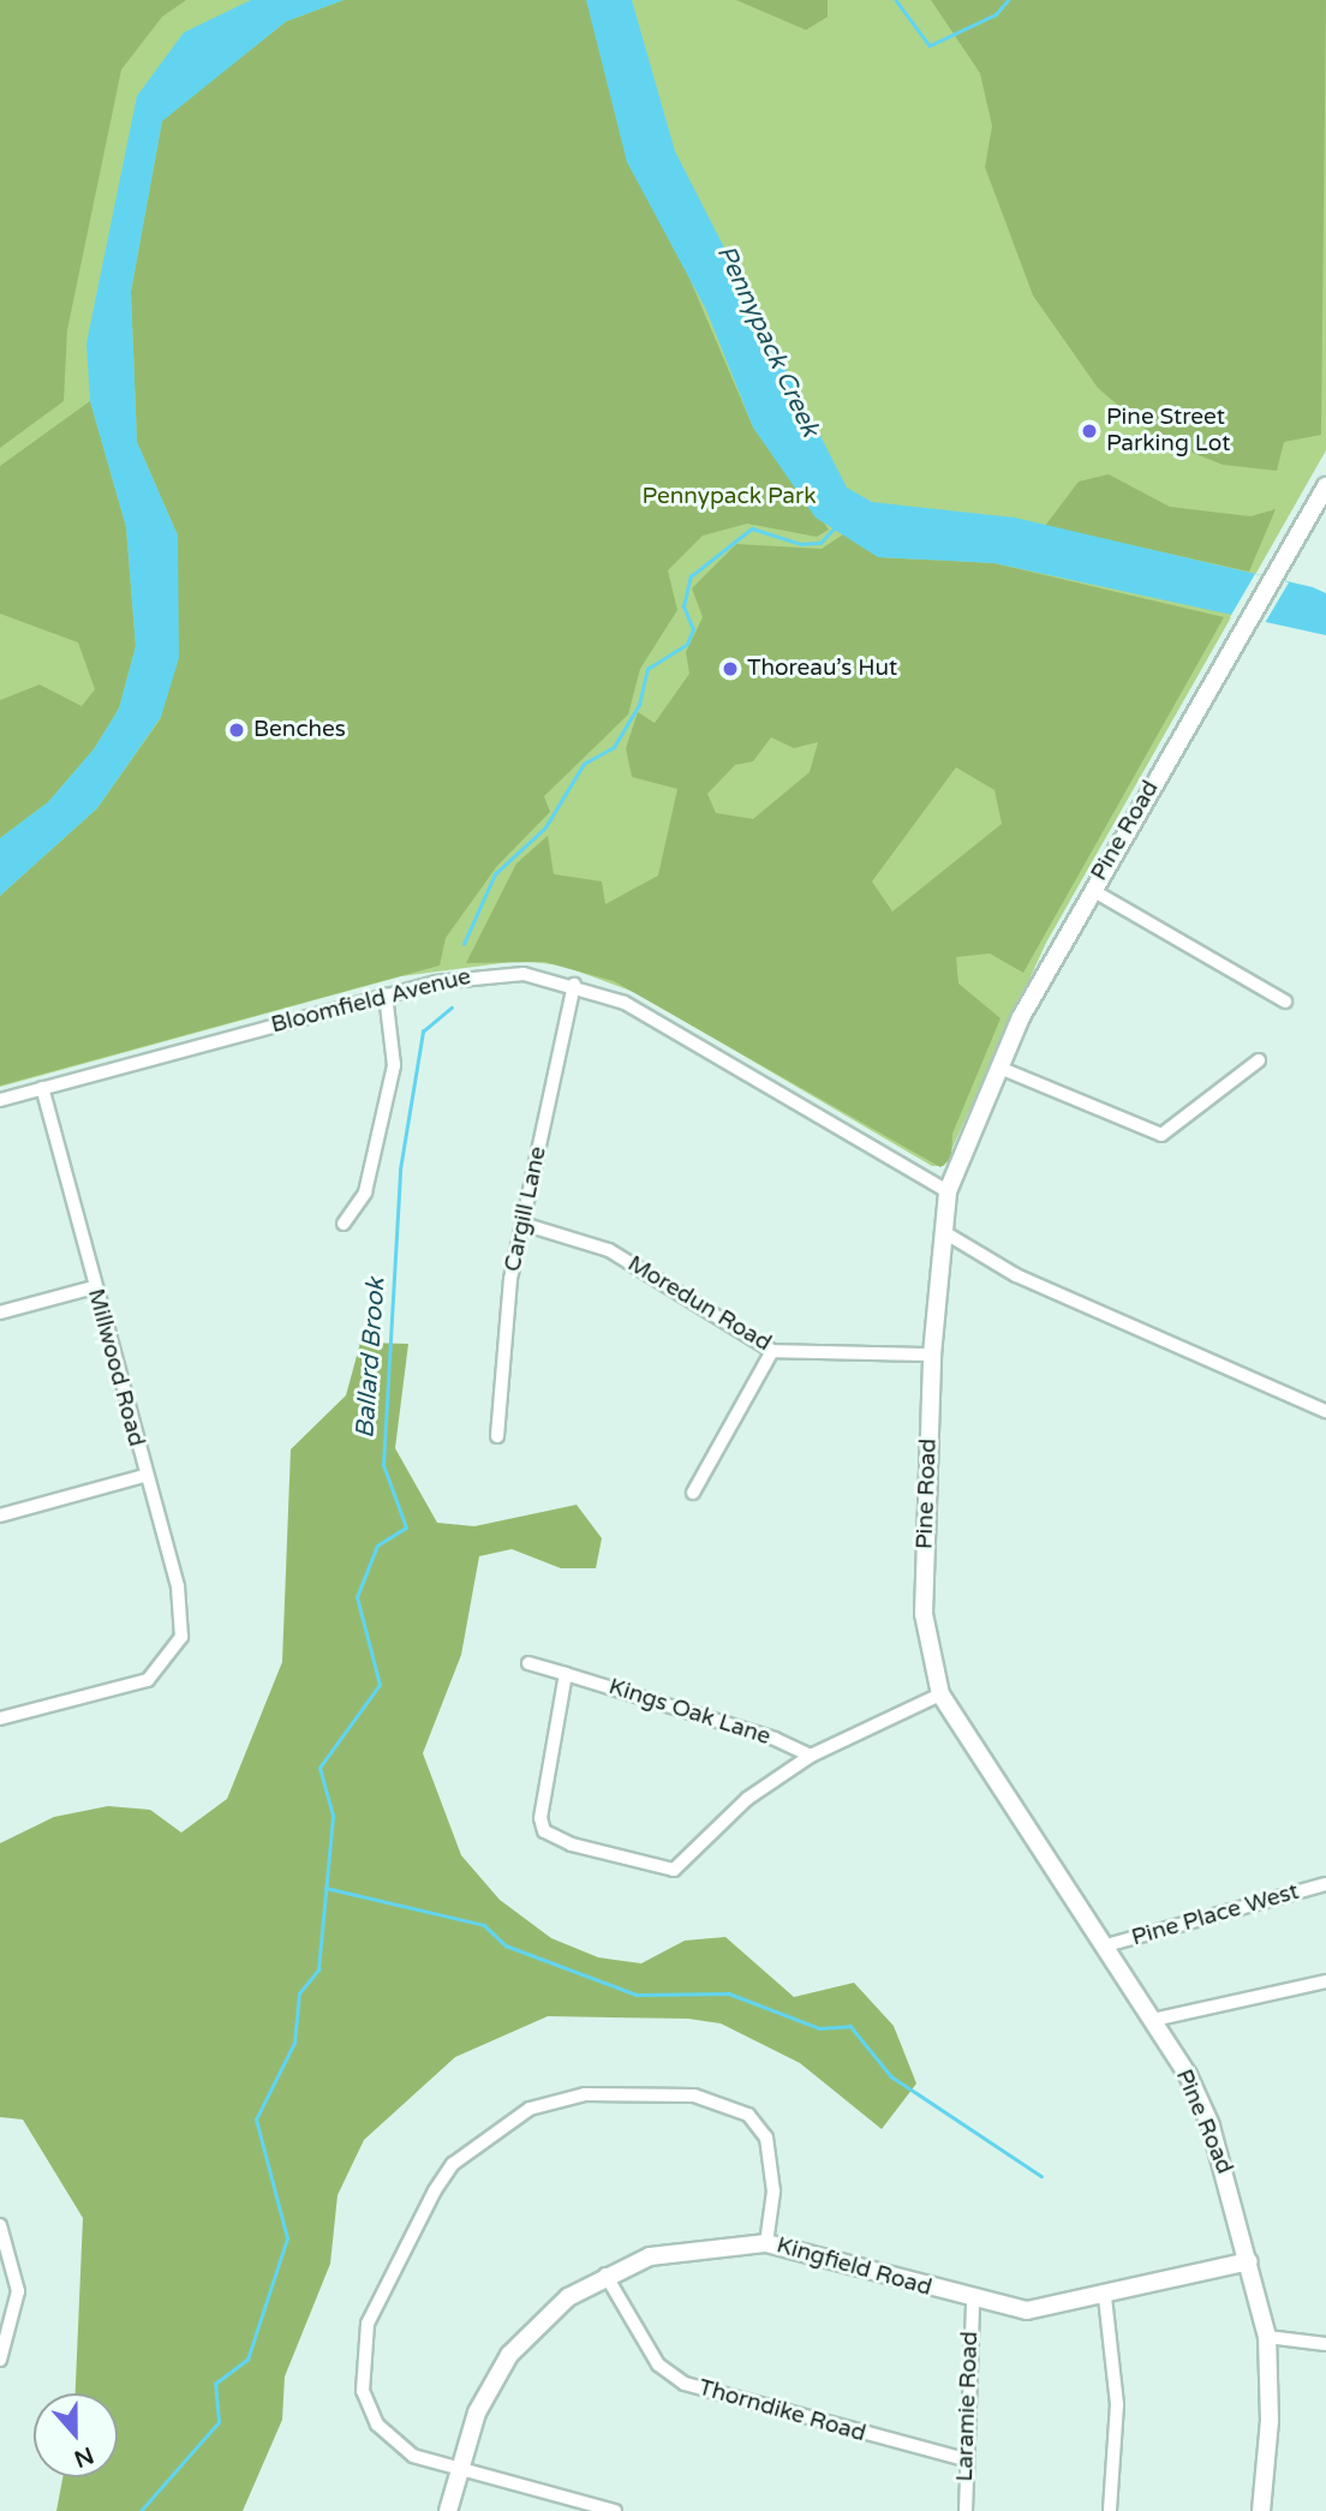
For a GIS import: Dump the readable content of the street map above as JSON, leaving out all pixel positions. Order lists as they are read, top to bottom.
{
  "streets": {
    "street": [
      "Pine Road",
      "Bloomfield Avenue",
      "Cargill Lane",
      "Moredun Road",
      "Millwood Road",
      "Kings Oak Lane",
      "Pine Place West",
      "Kingfield Road",
      "Laramie Road",
      "Thorndike Road"
    ]
  },
  "crossings": [
    ["Pine Road", "Bloomfield Avenue"],
    ["Pine Road", "Moredun Road"],
    ["Pine Road", "Kings Oak Lane"],
    ["Pine Road", "Pine Place West"],
    ["Pine Road", "Kingfield Road"],
    ["Bloomfield Avenue", "Cargill Lane"],
    ["Bloomfield Avenue", "Millwood Road"],
    ["Cargill Lane", "Moredun Road"],
    ["Kingfield Road", "Laramie Road"],
    ["Kingfield Road", "Thorndike Road"],
    ["Laramie Road", "Thorndike Road"]
  ],
  "water": ["Pennypack Creek", "Ballard Brook"],
  "parks": ["Pennypack Park"],
  "places": ["Pine Street Parking Lot", "Thoreau’s Hut", "Benches"],
  "north": "bottom"
}
